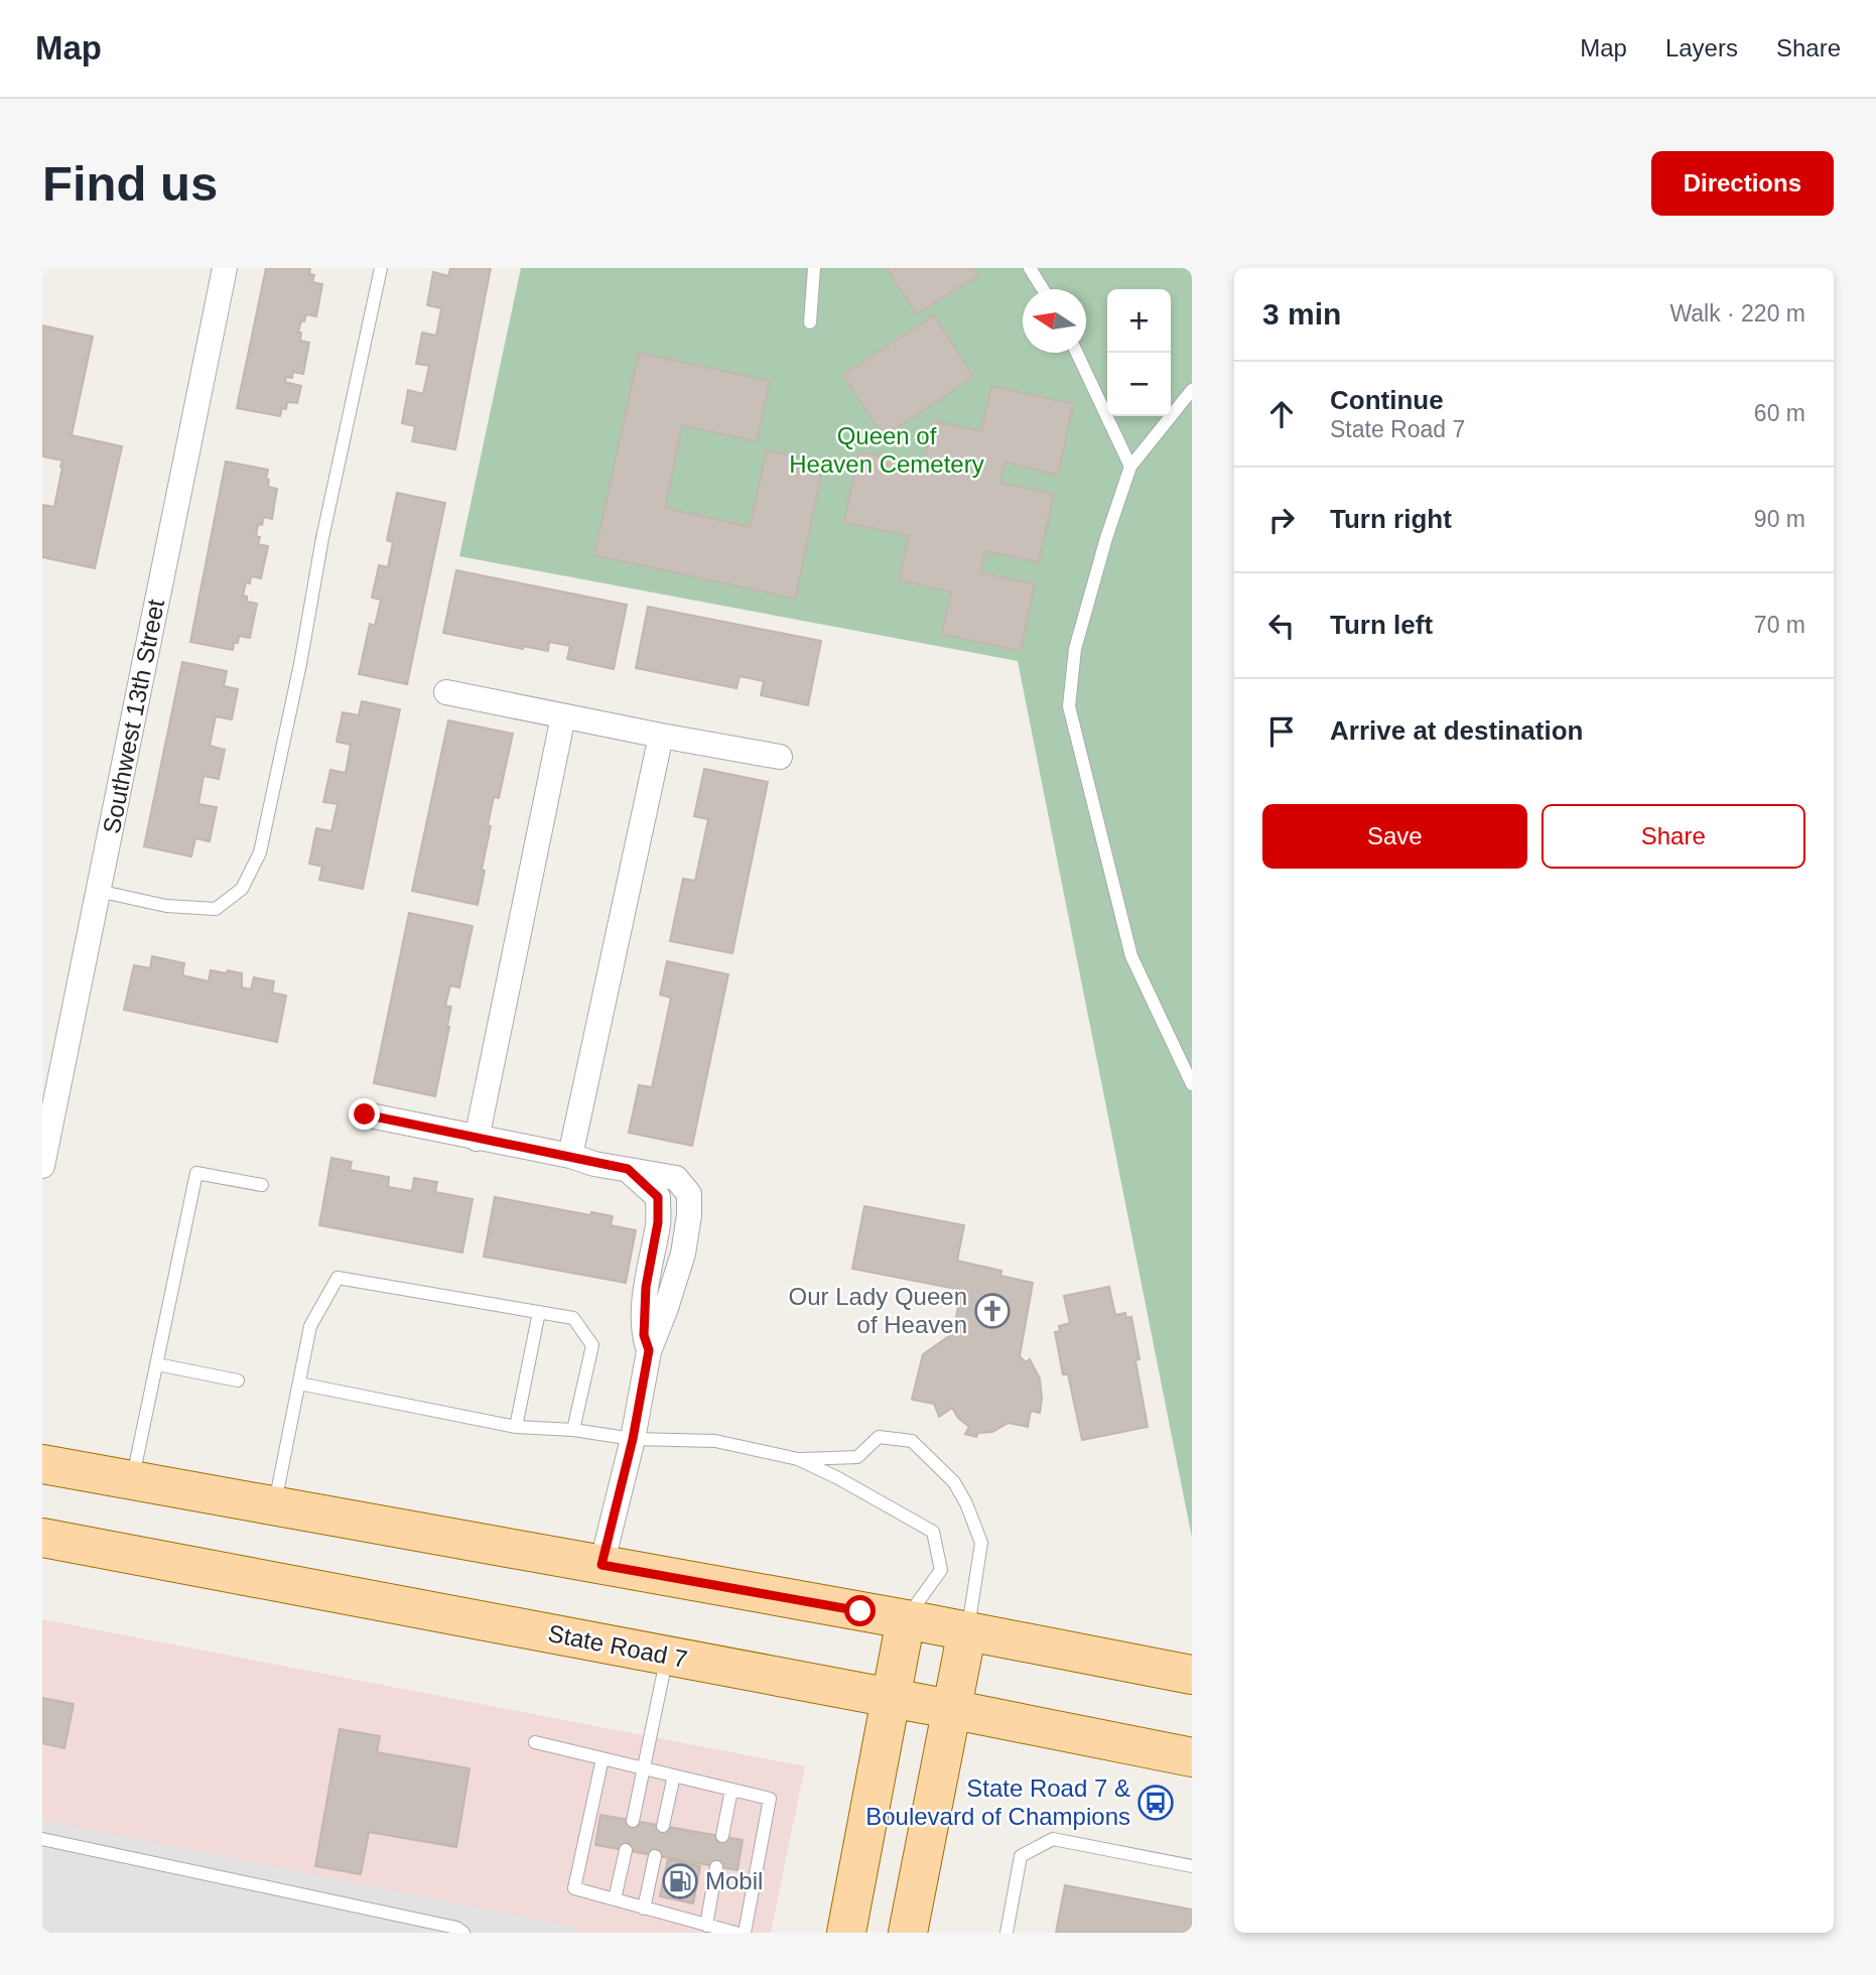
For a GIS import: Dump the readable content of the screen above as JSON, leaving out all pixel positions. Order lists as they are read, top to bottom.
{
  "streets": {
    "main road": ["State Road 7"],
    "street": ["Southwest 13th Street"]
  },
  "parks": ["Queen of Heaven Cemetery"],
  "places": {
    "church": ["Our Lady Queen of Heaven"],
    "bus stop": ["State Road 7 & Boulevard of Champions"],
    "fuel station": ["Mobil"]
  },
  "north": "left",
  "page": {
    "header": "Map",
    "nav": ["Map", "Layers", "Share"],
    "buttons": [
      "Directions",
      ["Save", "Share"]
    ],
    "title": "Find us",
    "heading": ["3 min", "Walk · 220 m"],
    "map_buttons": ["+", "−"],
    "list": [
      ["Continue", "State Road 7", "60 m"],
      ["Turn right", "90 m"],
      ["Turn left", "70 m"],
      "Arrive at destination"
    ]
  }
}
